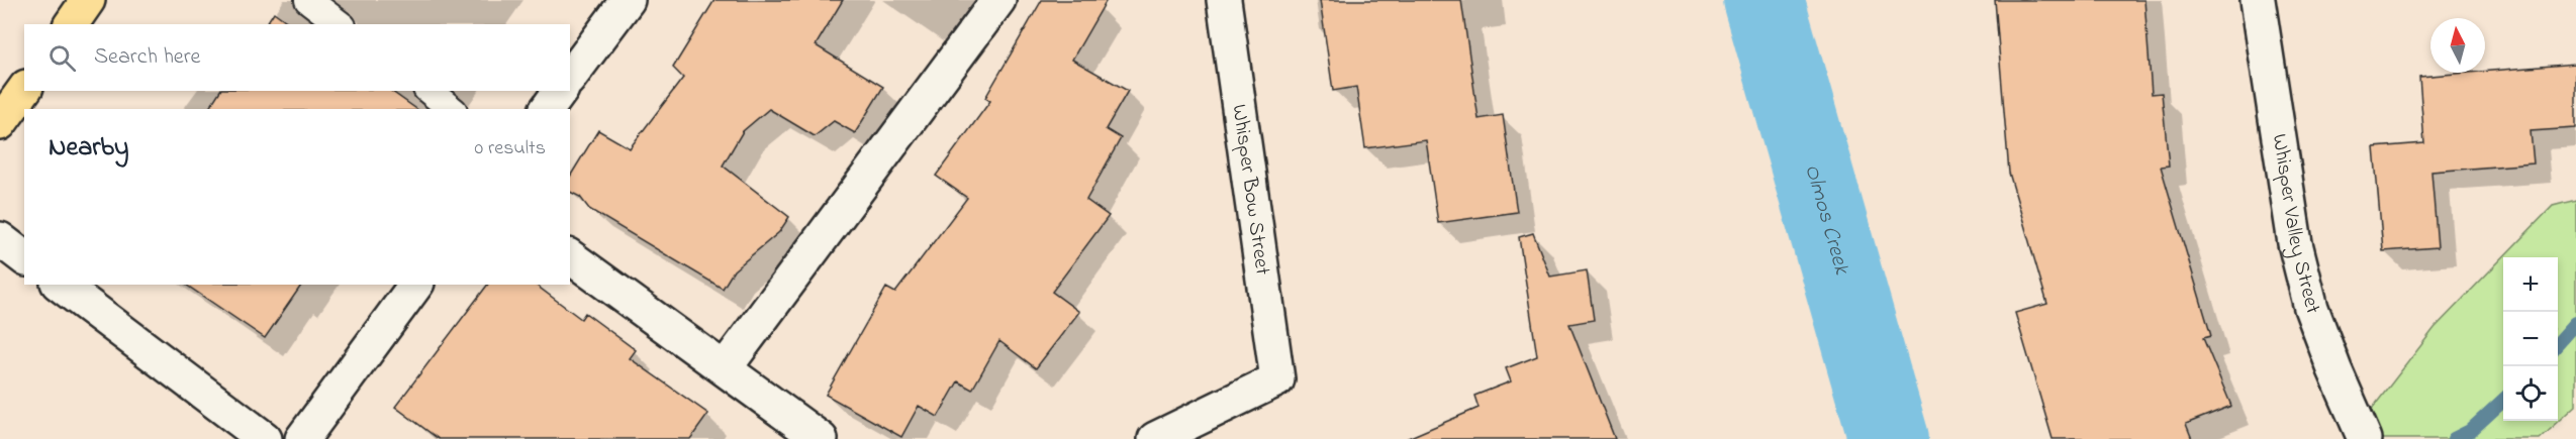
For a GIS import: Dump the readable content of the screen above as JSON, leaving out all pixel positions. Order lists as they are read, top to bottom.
{
  "streets": {
    "street": ["Whisper Bow Street", "Whisper Valley Street"]
  },
  "water": ["Olmos Creek"],
  "north": "top",
  "page": {
    "search": "Search here",
    "heading": ["Nearby", "0 results"],
    "map_buttons": ["+", "−"]
  }
}
